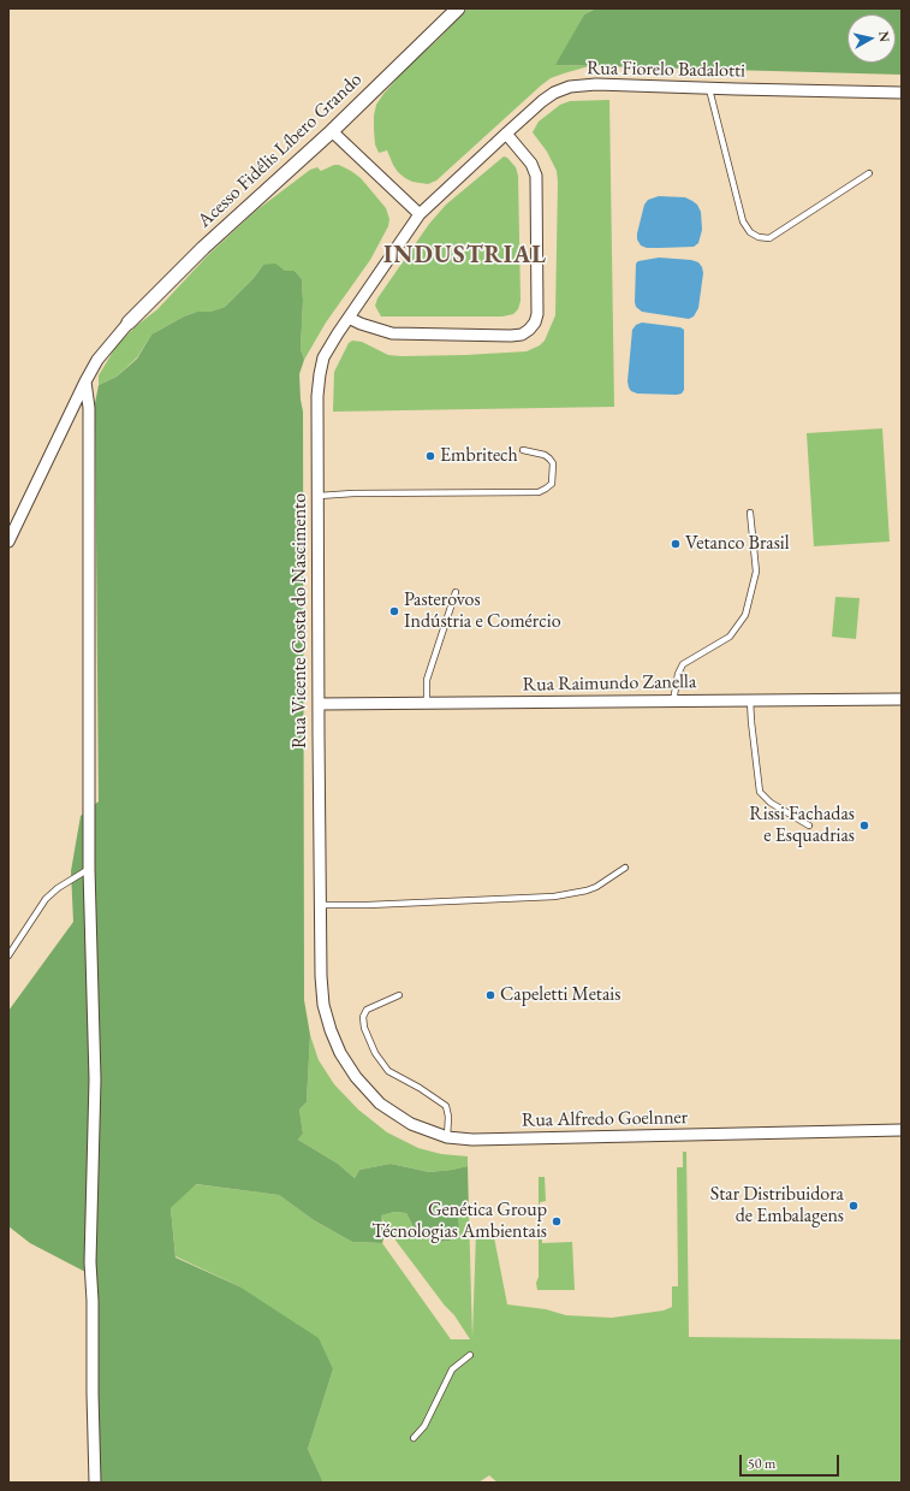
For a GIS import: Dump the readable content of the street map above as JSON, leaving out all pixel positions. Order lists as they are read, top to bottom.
{
  "streets": {
    "street": [
      "Rua Fiorelo Badalotti",
      "Acesso Fidélis Líbero Grando",
      "Rua Vicente Costa do Nascimento",
      "Rua Raimundo Zanella",
      "Rua Alfredo Goelnner"
    ]
  },
  "crossings": [
    ["Rua Fiorelo Badalotti", "Rua Vicente Costa do Nascimento"],
    ["Rua Vicente Costa do Nascimento", "Rua Raimundo Zanella"],
    ["Rua Vicente Costa do Nascimento", "Rua Alfredo Goelnner"]
  ],
  "districts": ["INDUSTRIAL"],
  "places": [
    "Embritech",
    "Vetanco Brasil",
    "Pasterovos Indústria e Comércio",
    "Rissi Fachadas e Esquadrias",
    "Capeletti Metais",
    "Star Distribuidora de Embalagens",
    "Genética Group Técnologias Ambientais"
  ],
  "scale_bar": "50 m",
  "north": "right"
}
